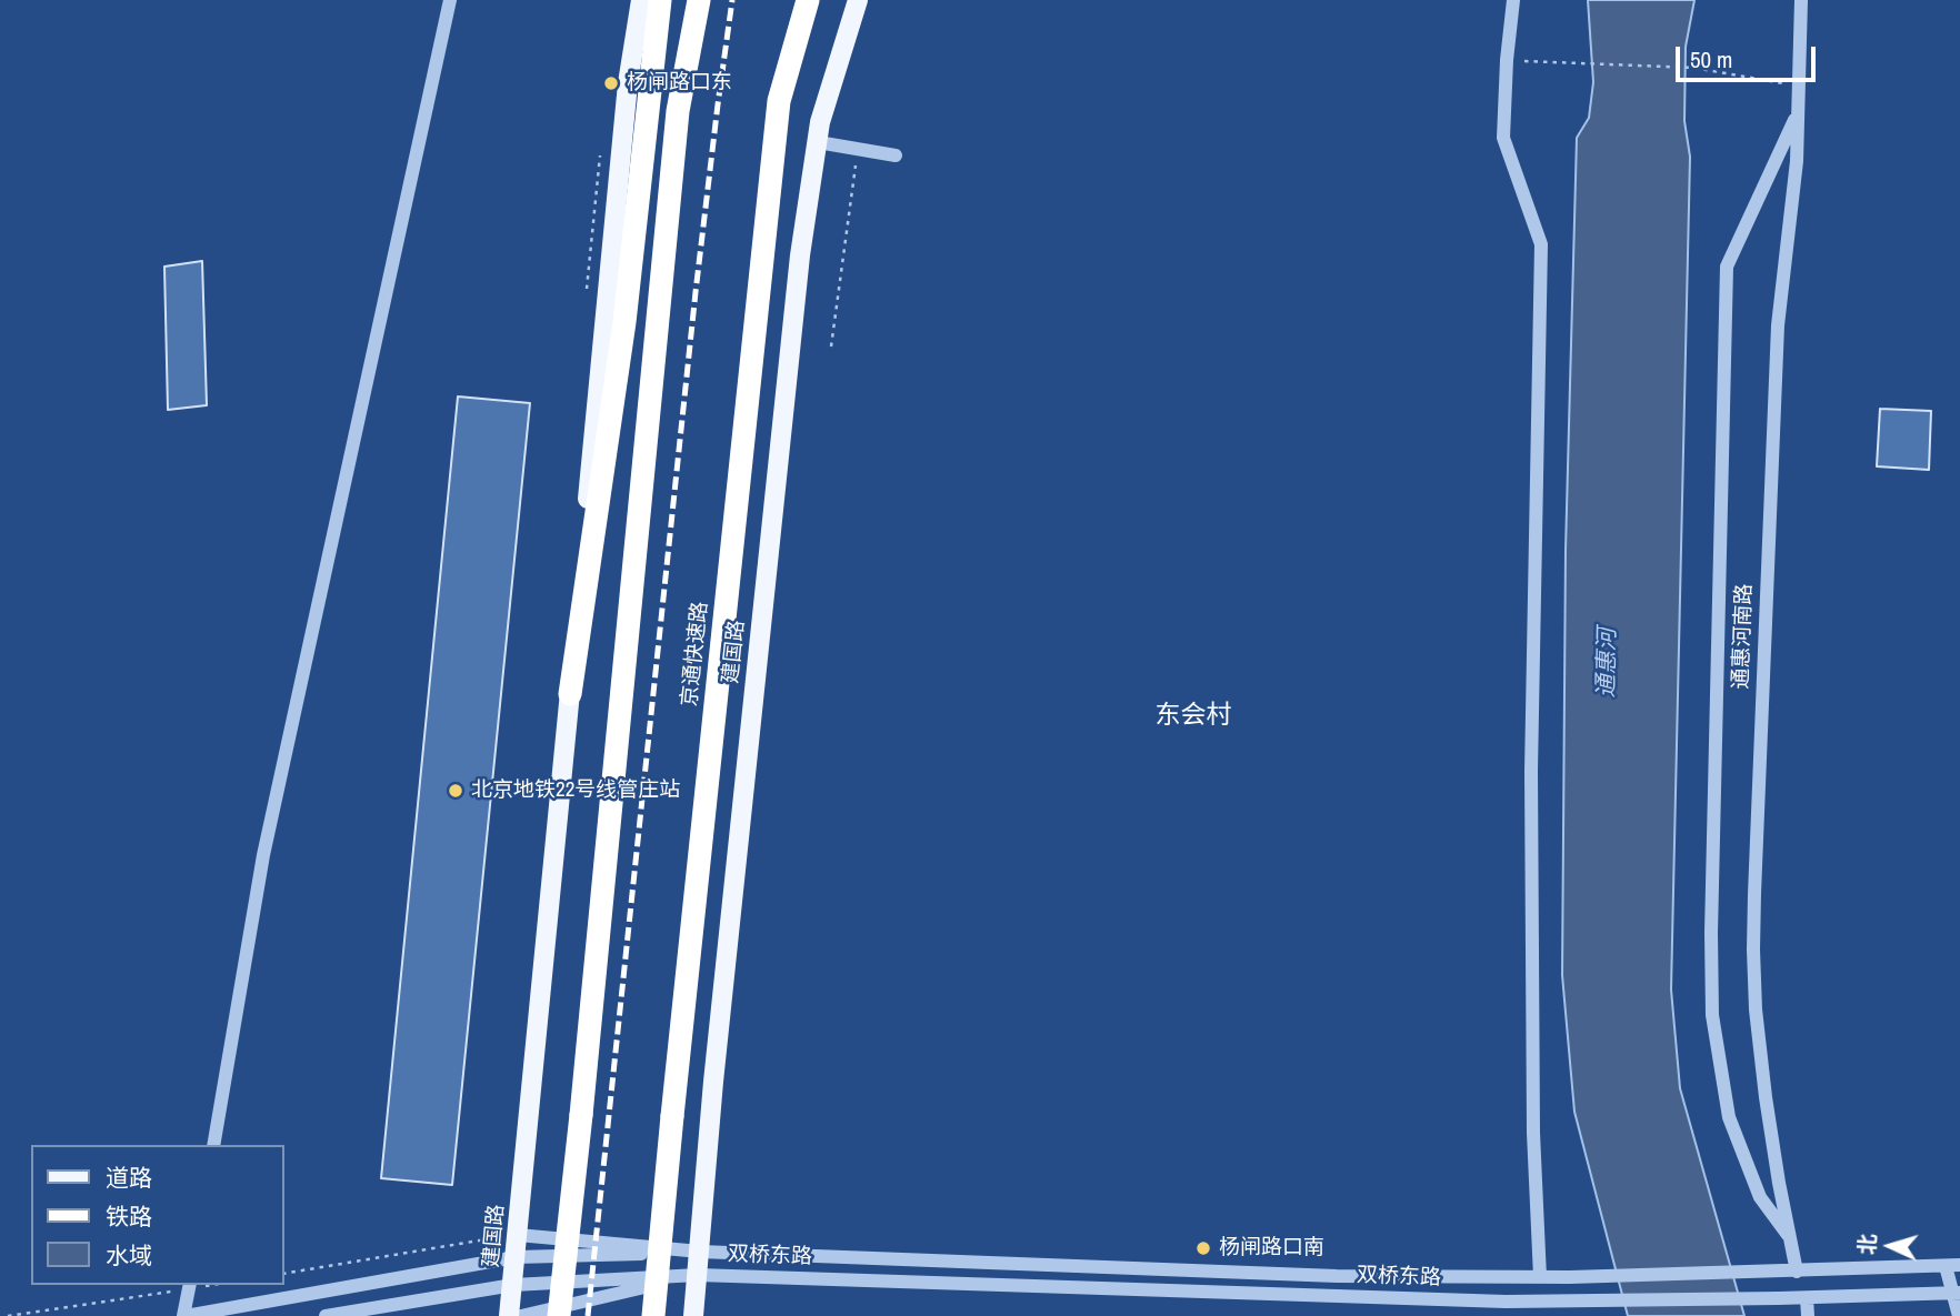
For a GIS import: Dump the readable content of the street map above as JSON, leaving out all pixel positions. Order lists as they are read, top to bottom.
{
  "streets": {
    "highway": ["京通快速路"],
    "main road": ["建国路"],
    "street": ["通惠河南路", "双桥东路"]
  },
  "crossings": [
    ["通惠河南路", "双桥东路"],
    ["建国路", "双桥东路"]
  ],
  "districts": ["东会村"],
  "water": ["通惠河"],
  "places": ["杨闸路口东", "北京地铁22号线管庄站", "杨闸路口南"],
  "legend": ["道路", "铁路", "水域"],
  "scale_bar": "50 m",
  "north": "left"
}
